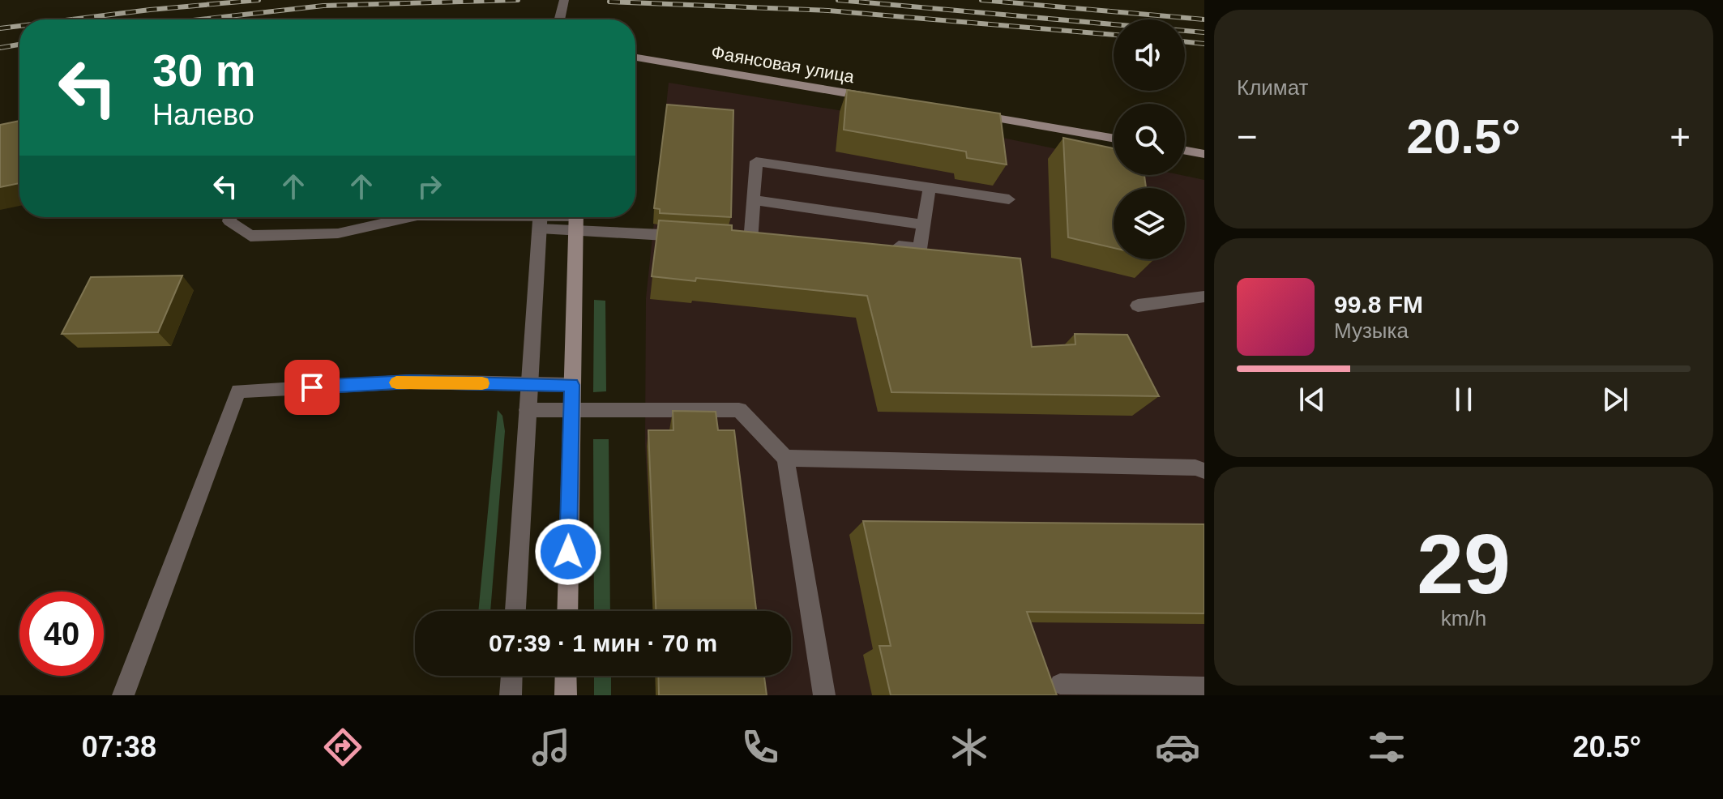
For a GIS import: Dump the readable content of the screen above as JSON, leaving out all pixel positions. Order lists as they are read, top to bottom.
{
  "streets": {
    "street": ["Фаянсовая улица"]
  },
  "page": {
    "tile": [
      "Климат",
      ["29", "km/h"]
    ],
    "turn": ["30 m", "Налево"],
    "heat": ["−", "20.5°", "+"],
    "song": ["99.8 FM", "Музыка"],
    "limit": "40",
    "trip": "07:39 · 1 мин · 70 m",
    "tabs": ["07:38", "20.5°"]
  }
}
